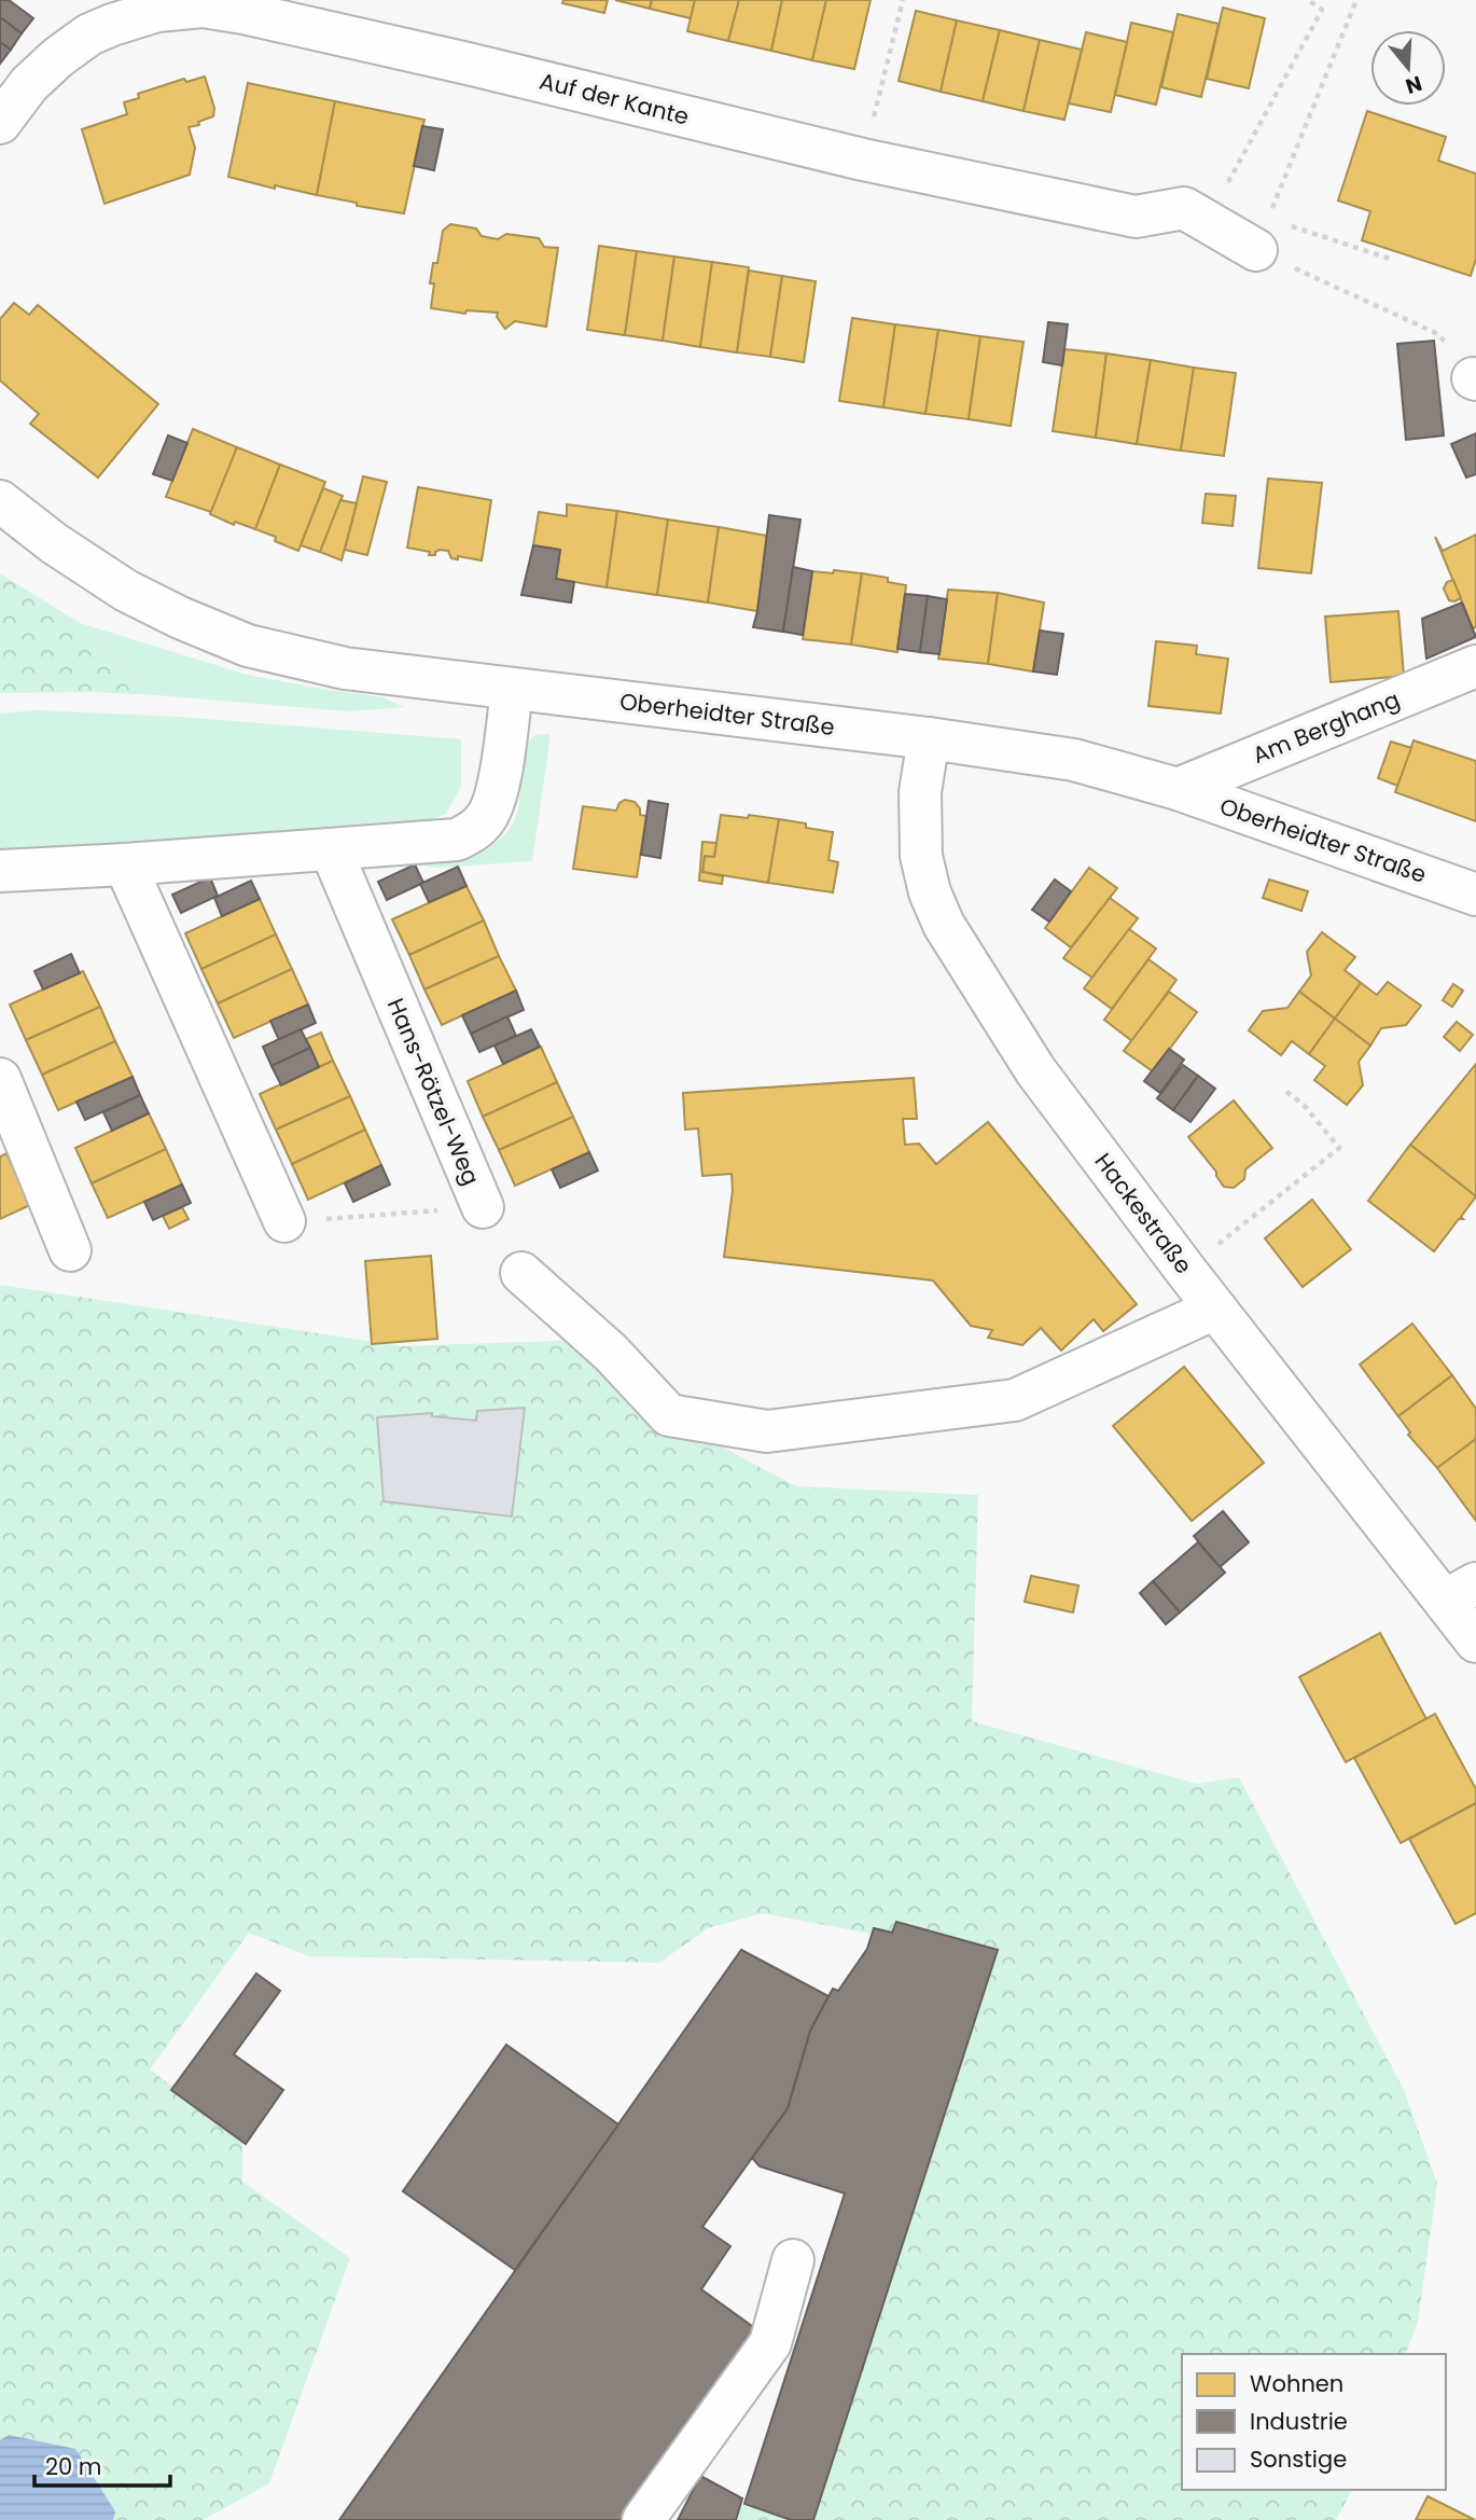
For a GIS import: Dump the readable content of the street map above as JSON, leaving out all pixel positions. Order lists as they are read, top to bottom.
{
  "streets": {
    "street": [
      "Auf der Kante",
      "Oberheidter Straße",
      "Am Berghang",
      "Hans-Rötzel-Weg",
      "Hackestraße"
    ]
  },
  "crossings": [
    ["Oberheidter Straße", "Am Berghang"],
    ["Oberheidter Straße", "Hackestraße"]
  ],
  "legend": ["Wohnen", "Industrie", "Sonstige"],
  "scale_bar": "20 m",
  "north": "bottom"
}
